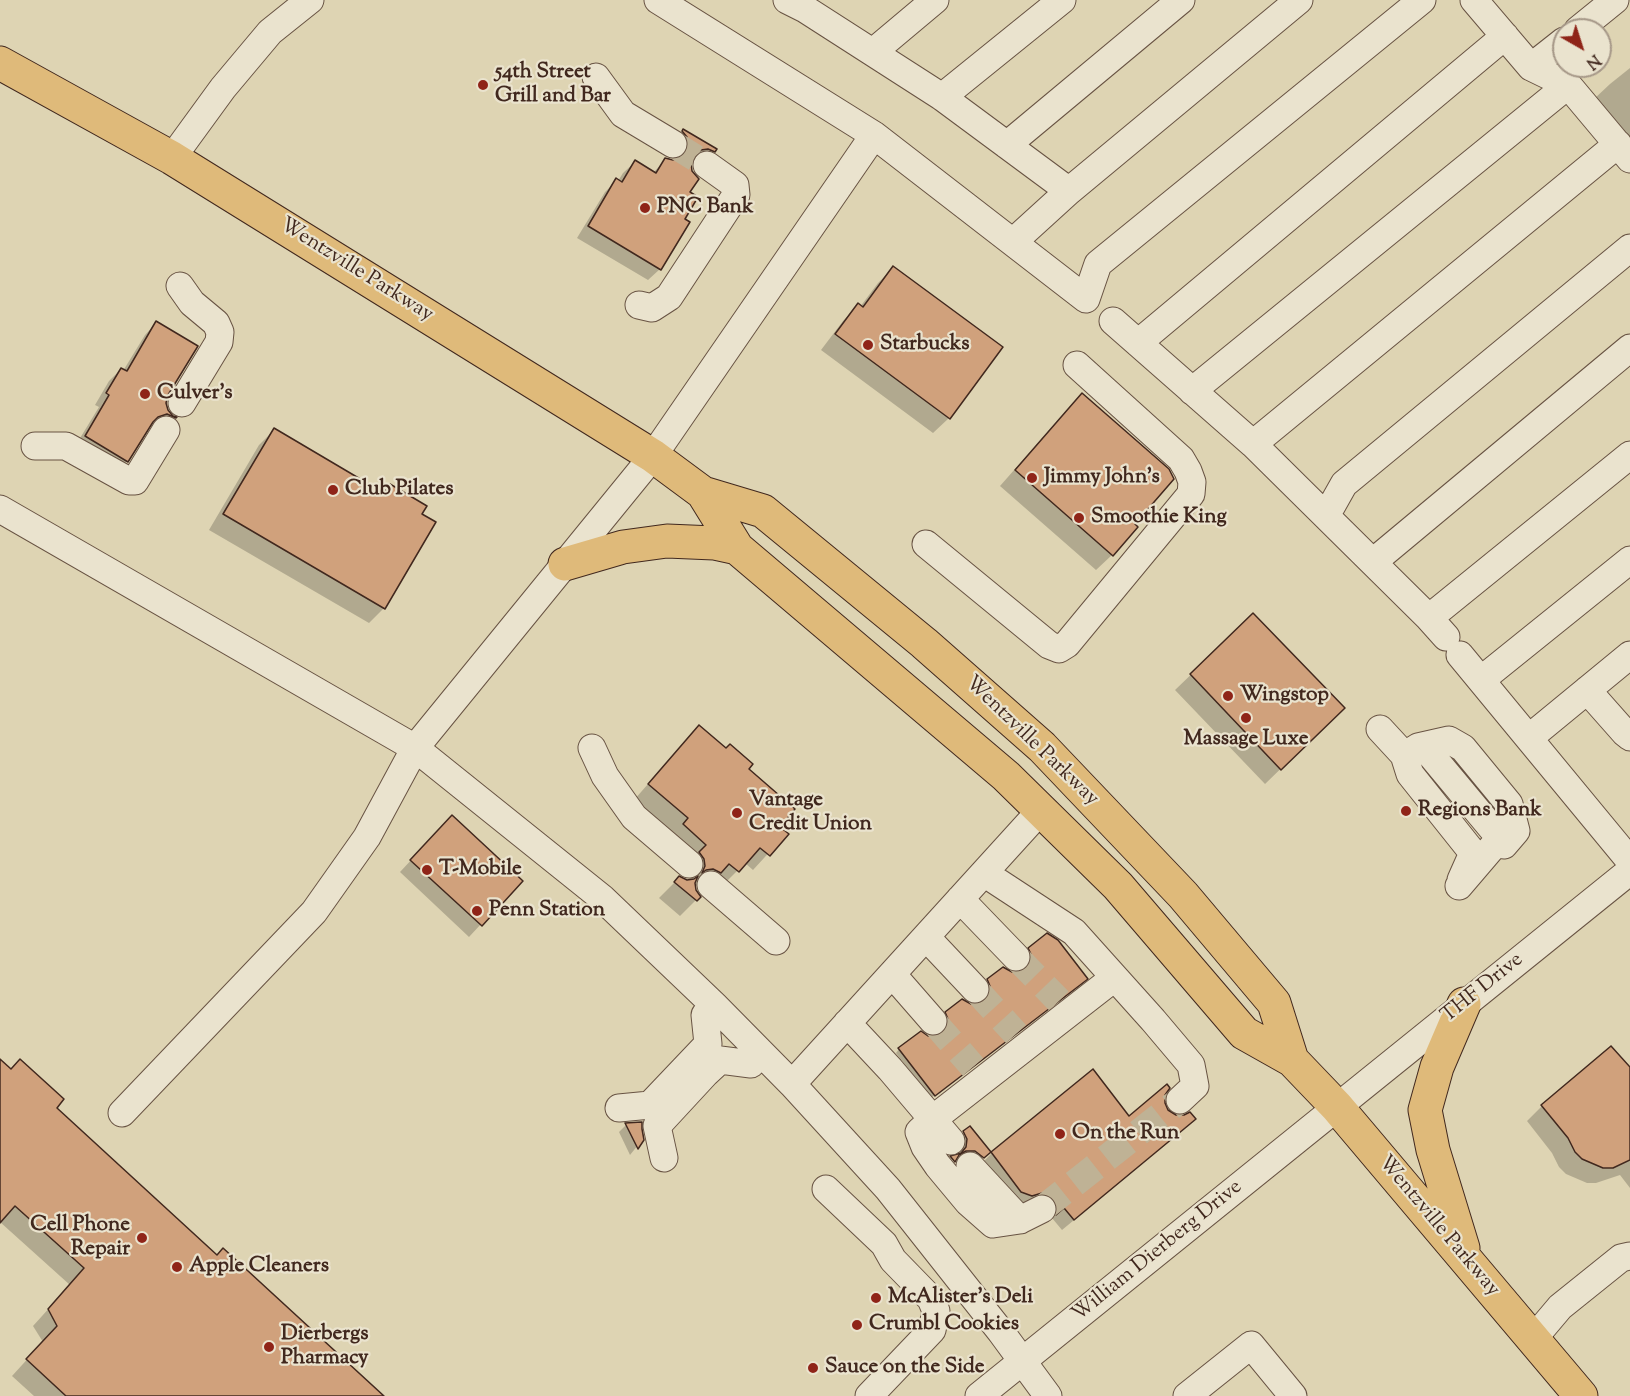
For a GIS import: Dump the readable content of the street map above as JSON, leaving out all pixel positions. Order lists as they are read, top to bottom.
{
  "streets": {
    "main road": ["Wentzville Parkway"],
    "street": ["THF Drive", "William Dierberg Drive"]
  },
  "crossings": [
    ["Wentzville Parkway", "THF Drive"],
    ["Wentzville Parkway", "William Dierberg Drive"],
    ["THF Drive", "William Dierberg Drive"]
  ],
  "places": [
    "54th Street Grill and Bar",
    "PNC Bank",
    "Starbucks",
    "Culver's",
    "Jimmy John's",
    "Club Pilates",
    "Smoothie King",
    "Wingstop",
    "Massage Luxe",
    "Regions Bank",
    "Vantage Credit Union",
    "T-Mobile",
    "Penn Station",
    "On the Run",
    "Cell Phone Repair",
    "Apple Cleaners",
    "McAlister's Deli",
    "Crumbl Cookies",
    "Dierbergs Pharmacy",
    "Sauce on the Side"
  ],
  "north": "bottom right"
}
